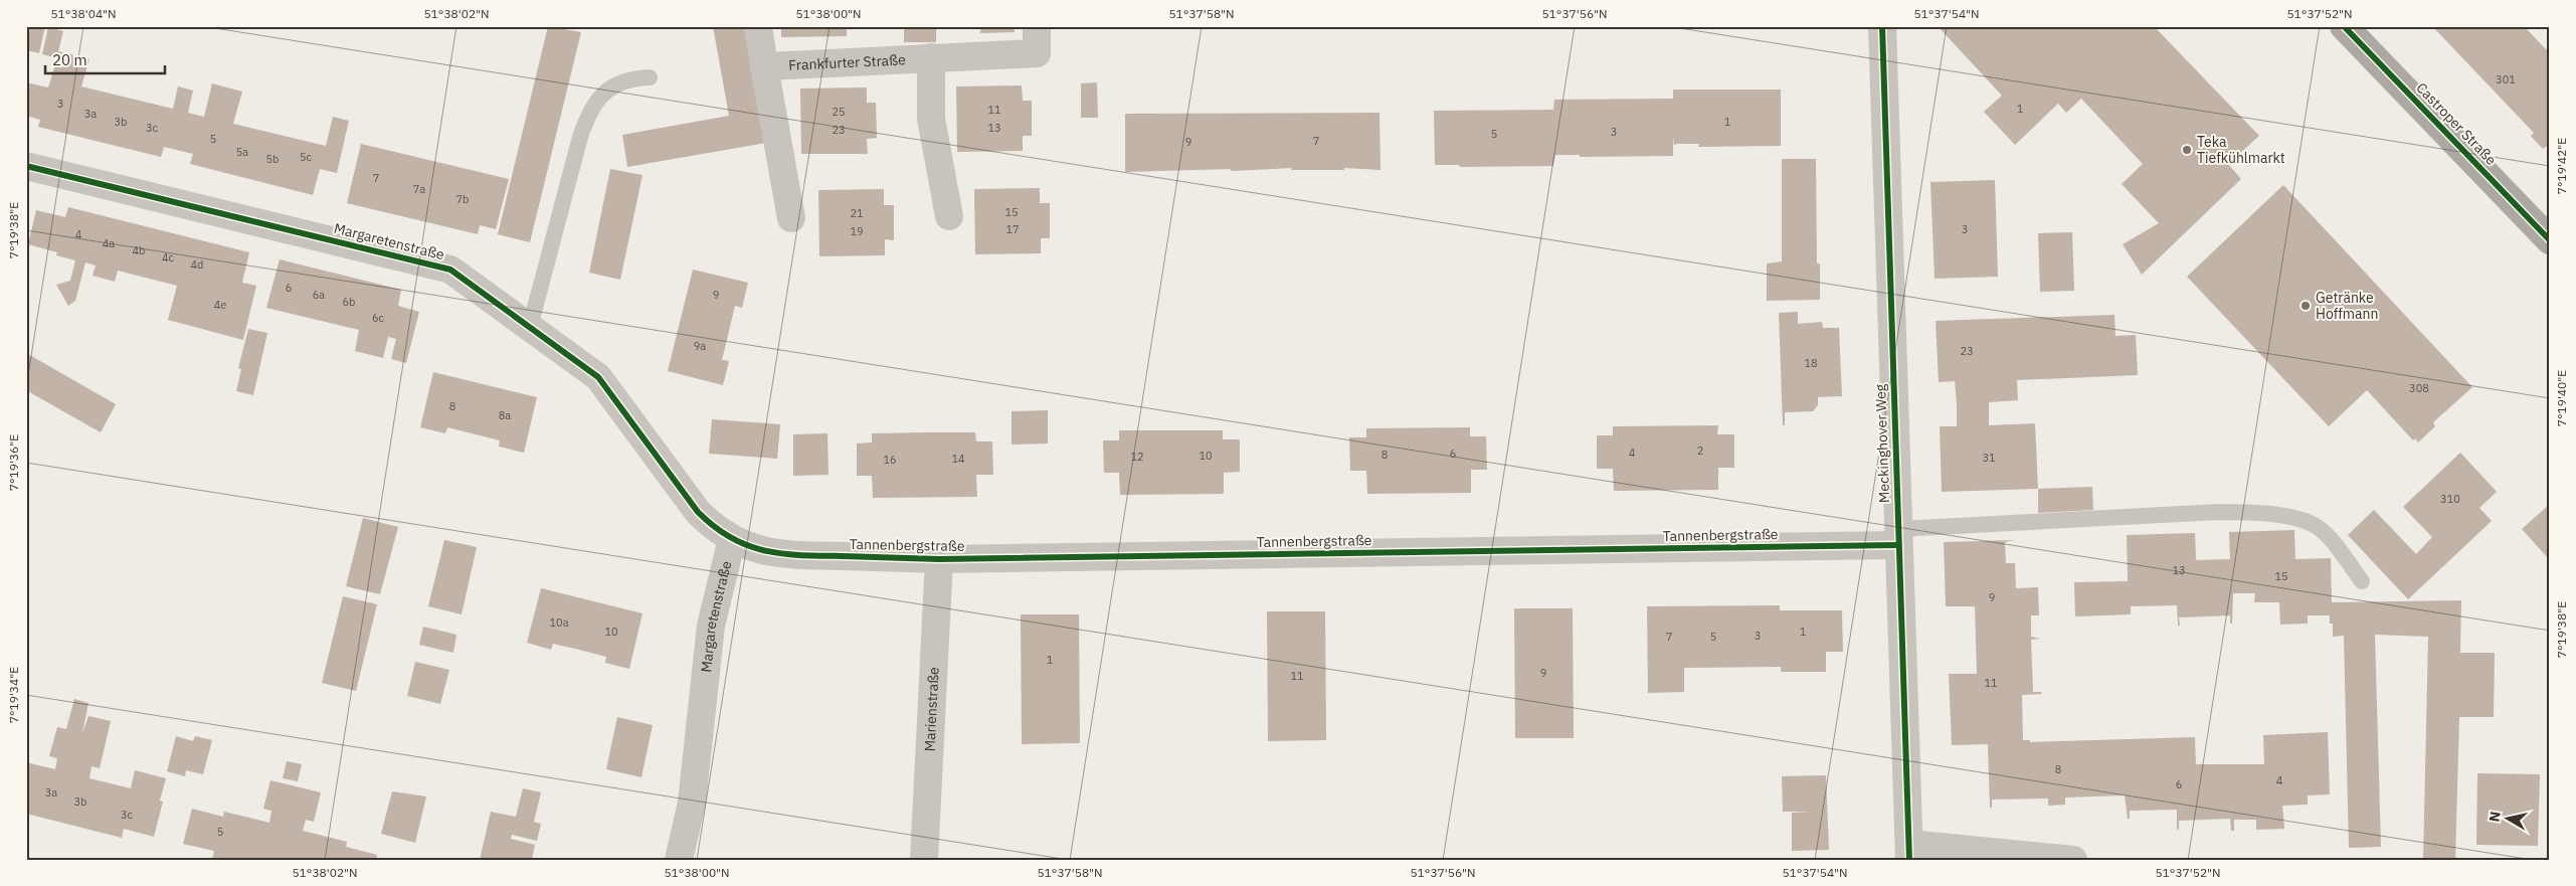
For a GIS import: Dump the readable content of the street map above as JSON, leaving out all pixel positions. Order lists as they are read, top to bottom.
{
  "streets": {
    "main road": ["Castroper Straße"],
    "street": [
      "Frankfurter Straße",
      "Margaretenstraße",
      "Meckinghover Weg",
      "Tannenbergstraße",
      "Marienstraße"
    ]
  },
  "crossings": [
    ["Margaretenstraße", "Tannenbergstraße"],
    ["Meckinghover Weg", "Tannenbergstraße"],
    ["Tannenbergstraße", "Marienstraße"]
  ],
  "places": ["Teka Tiefkühlmarkt", "Getränke Hoffmann"],
  "house_numbers": [
    "301",
    "3",
    "1",
    "11",
    "25",
    "3a",
    "3b",
    "1",
    "3c",
    "13",
    "23",
    "3",
    "5",
    "5",
    "7",
    "9",
    "5a",
    "5c",
    "5b",
    "7",
    "7a",
    "7b",
    "15",
    "21",
    "17",
    "3",
    "19",
    "4",
    "4a",
    "4b",
    "4c",
    "4d",
    "6",
    "6a",
    "9",
    "6b",
    "4e",
    "6c",
    "9a",
    "23",
    "18",
    "308",
    "8",
    "8a",
    "2",
    "4",
    "6",
    "8",
    "10",
    "12",
    "31",
    "14",
    "16",
    "310",
    "13",
    "15",
    "9",
    "10a",
    "10",
    "1",
    "3",
    "7",
    "5",
    "1",
    "9",
    "11",
    "11",
    "8",
    "4",
    "6",
    "3a",
    "3b",
    "3c",
    "5"
  ],
  "scale_bar": "20 m",
  "north": "left",
  "coordinates": [
    "51°38'04\"N",
    "51°38'02\"N",
    "51°38'00\"N",
    "51°37'58\"N",
    "51°37'56\"N",
    "51°37'54\"N",
    "51°37'52\"N",
    "7°19'42\"E",
    "7°19'38\"E",
    "7°19'40\"E",
    "7°19'36\"E",
    "7°19'34\"E"
  ]
}
